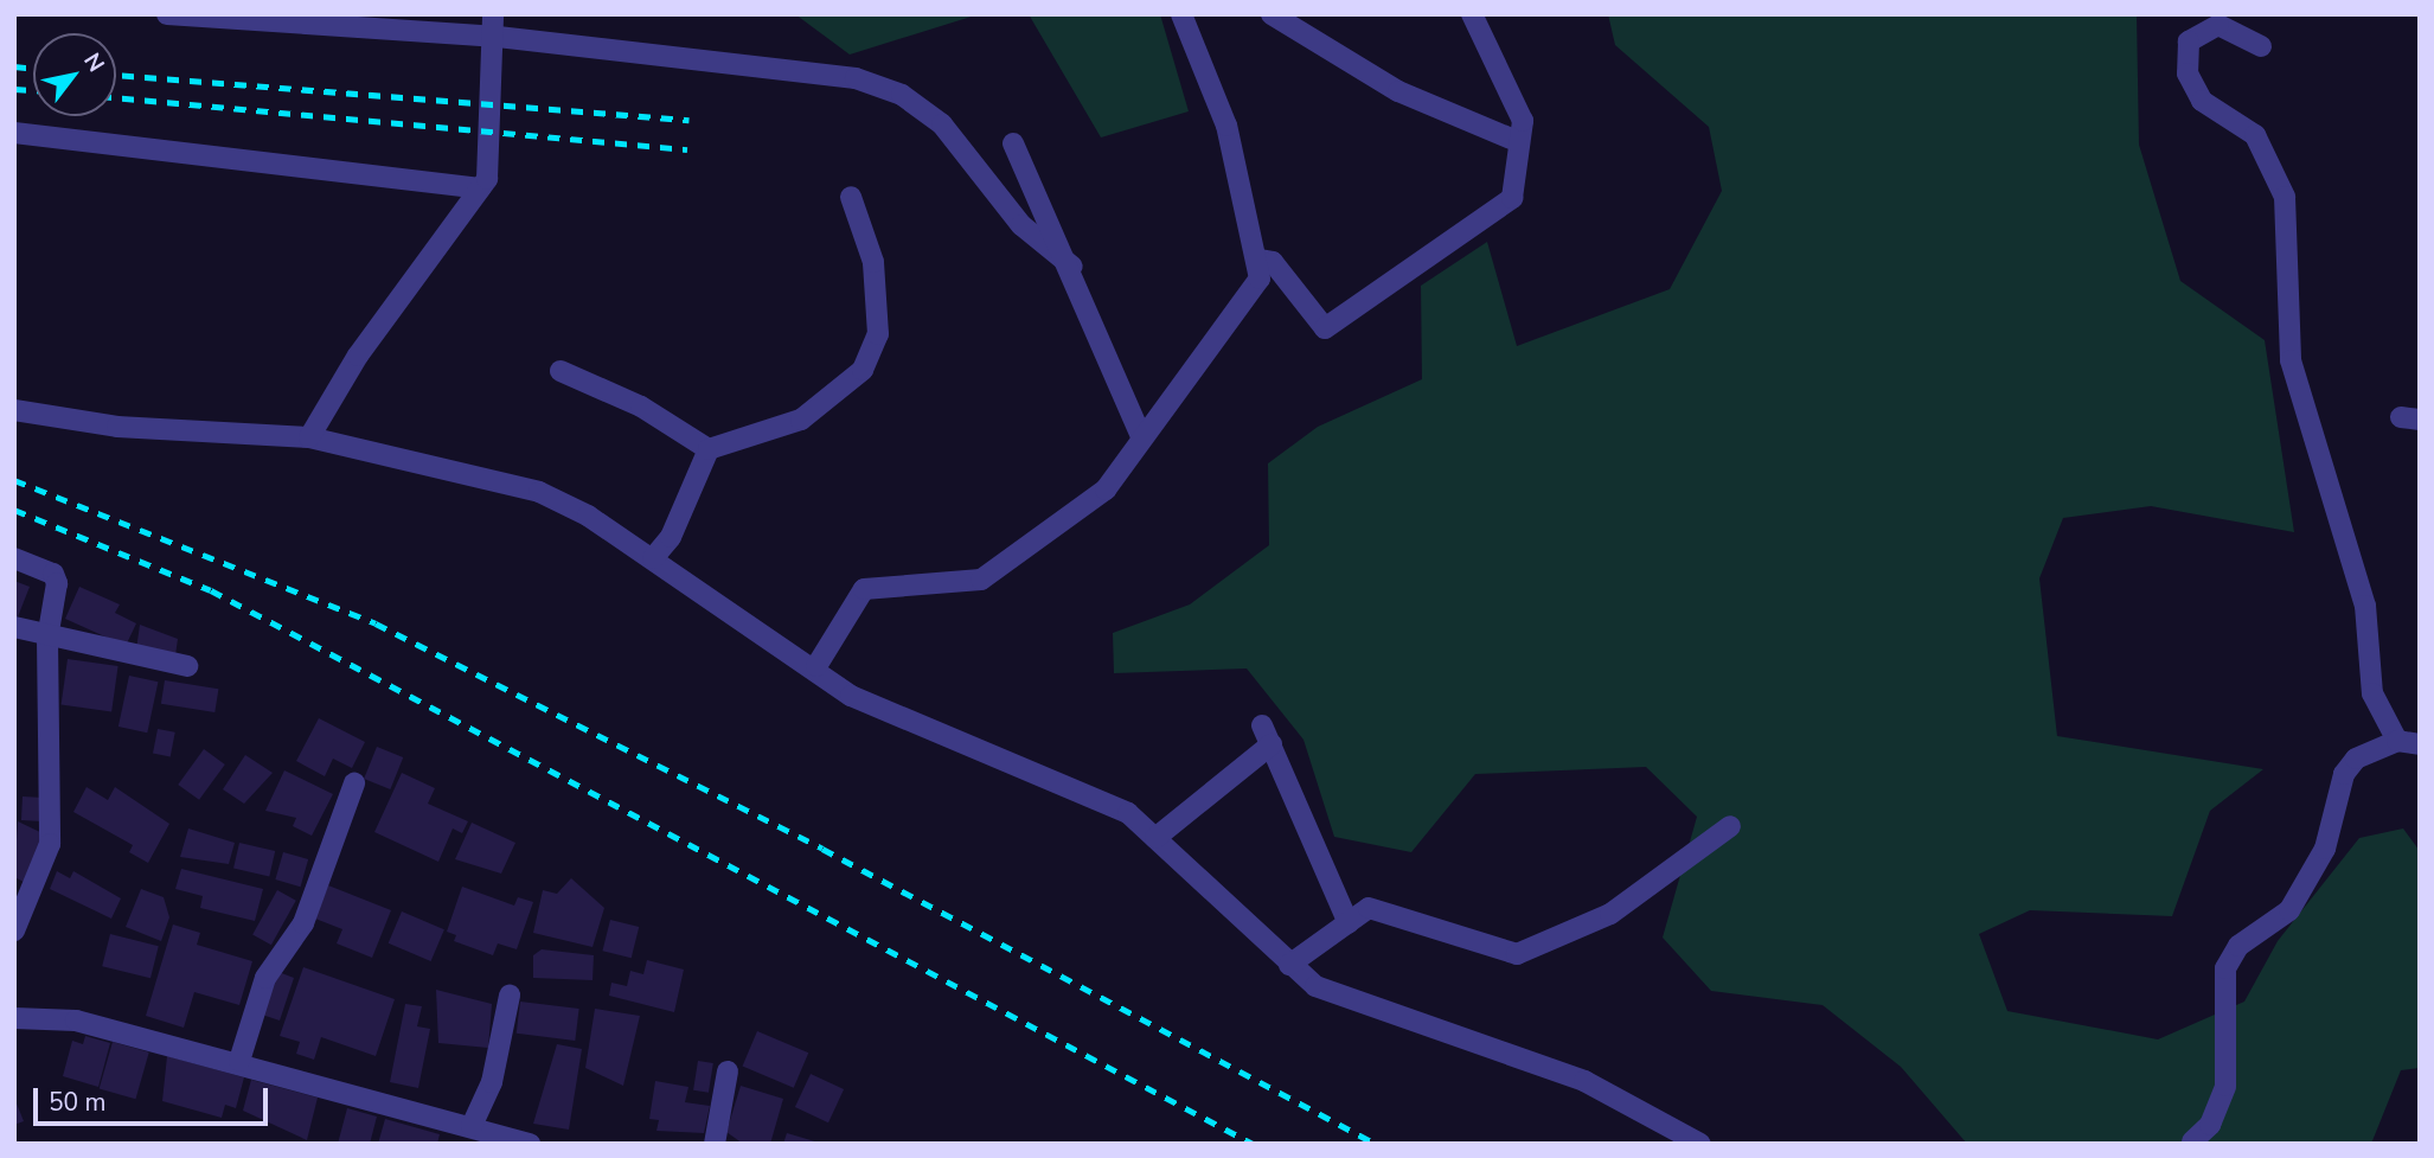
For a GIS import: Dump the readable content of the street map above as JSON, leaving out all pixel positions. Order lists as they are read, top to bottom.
{
  "scale_bar": "50 m",
  "north": "top right"
}
